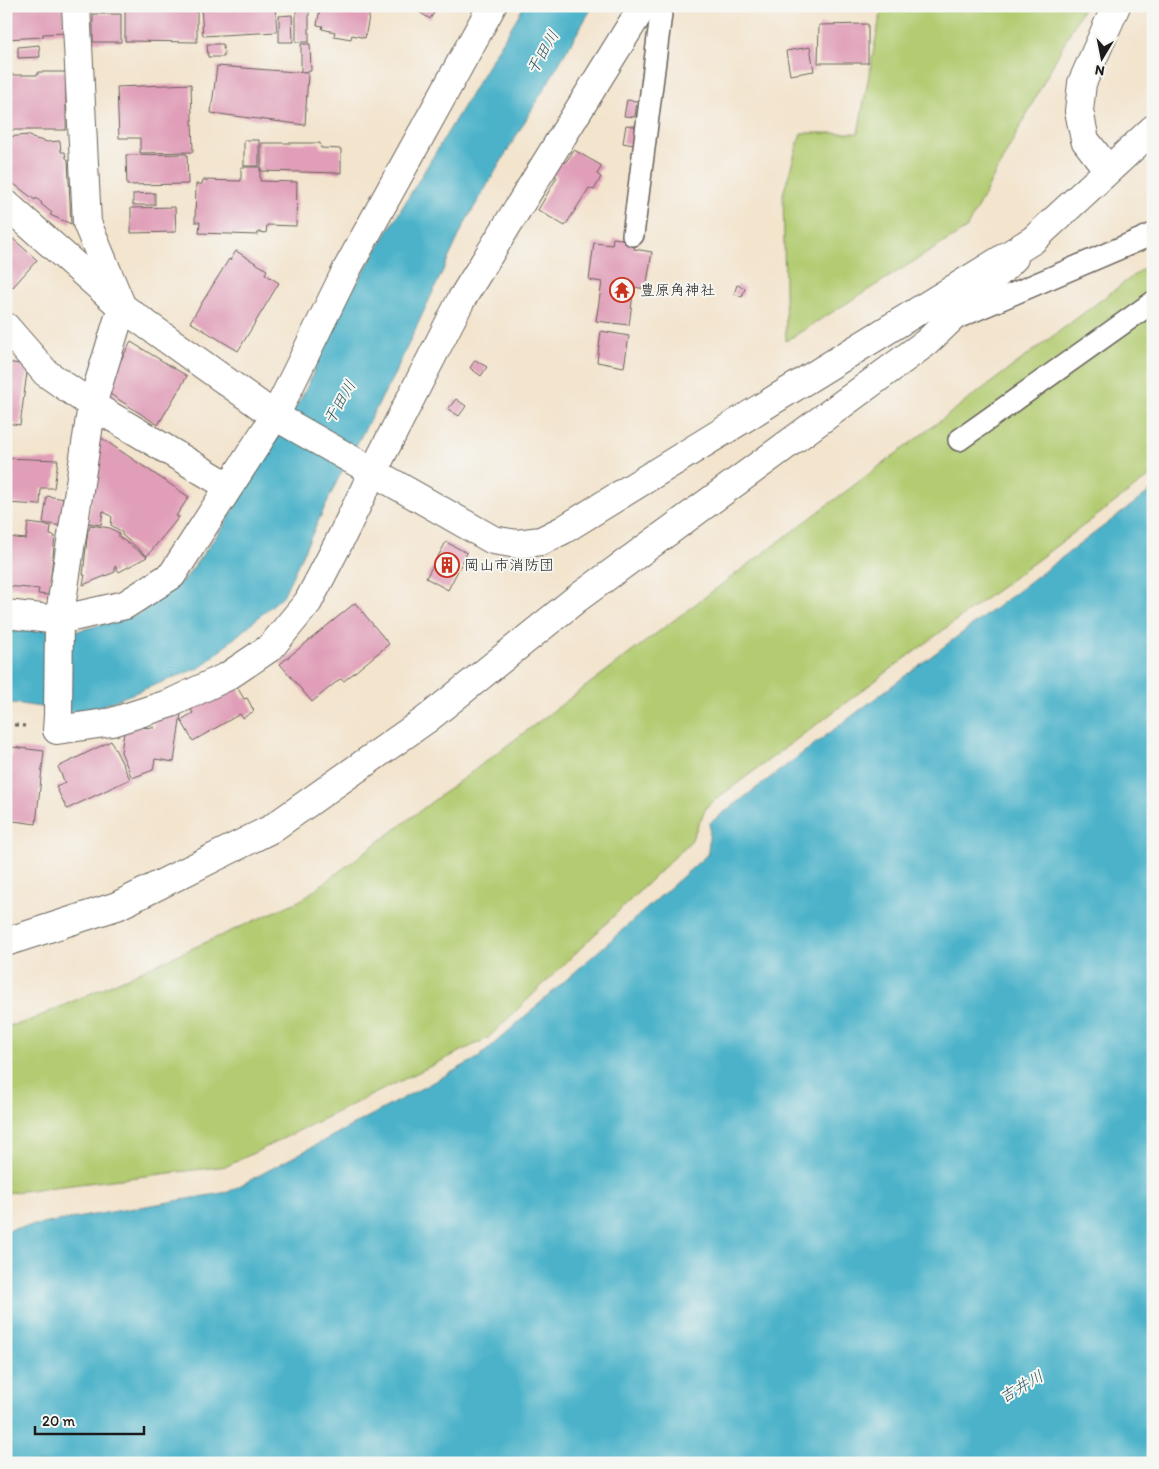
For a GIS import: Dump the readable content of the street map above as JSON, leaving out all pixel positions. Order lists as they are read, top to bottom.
{
  "water": ["干田川", "吉井川"],
  "places": {
    "temple": ["豊原角神社"],
    "building": ["岡山市消防団"]
  },
  "scale_bar": "20 m",
  "north": "bottom"
}
